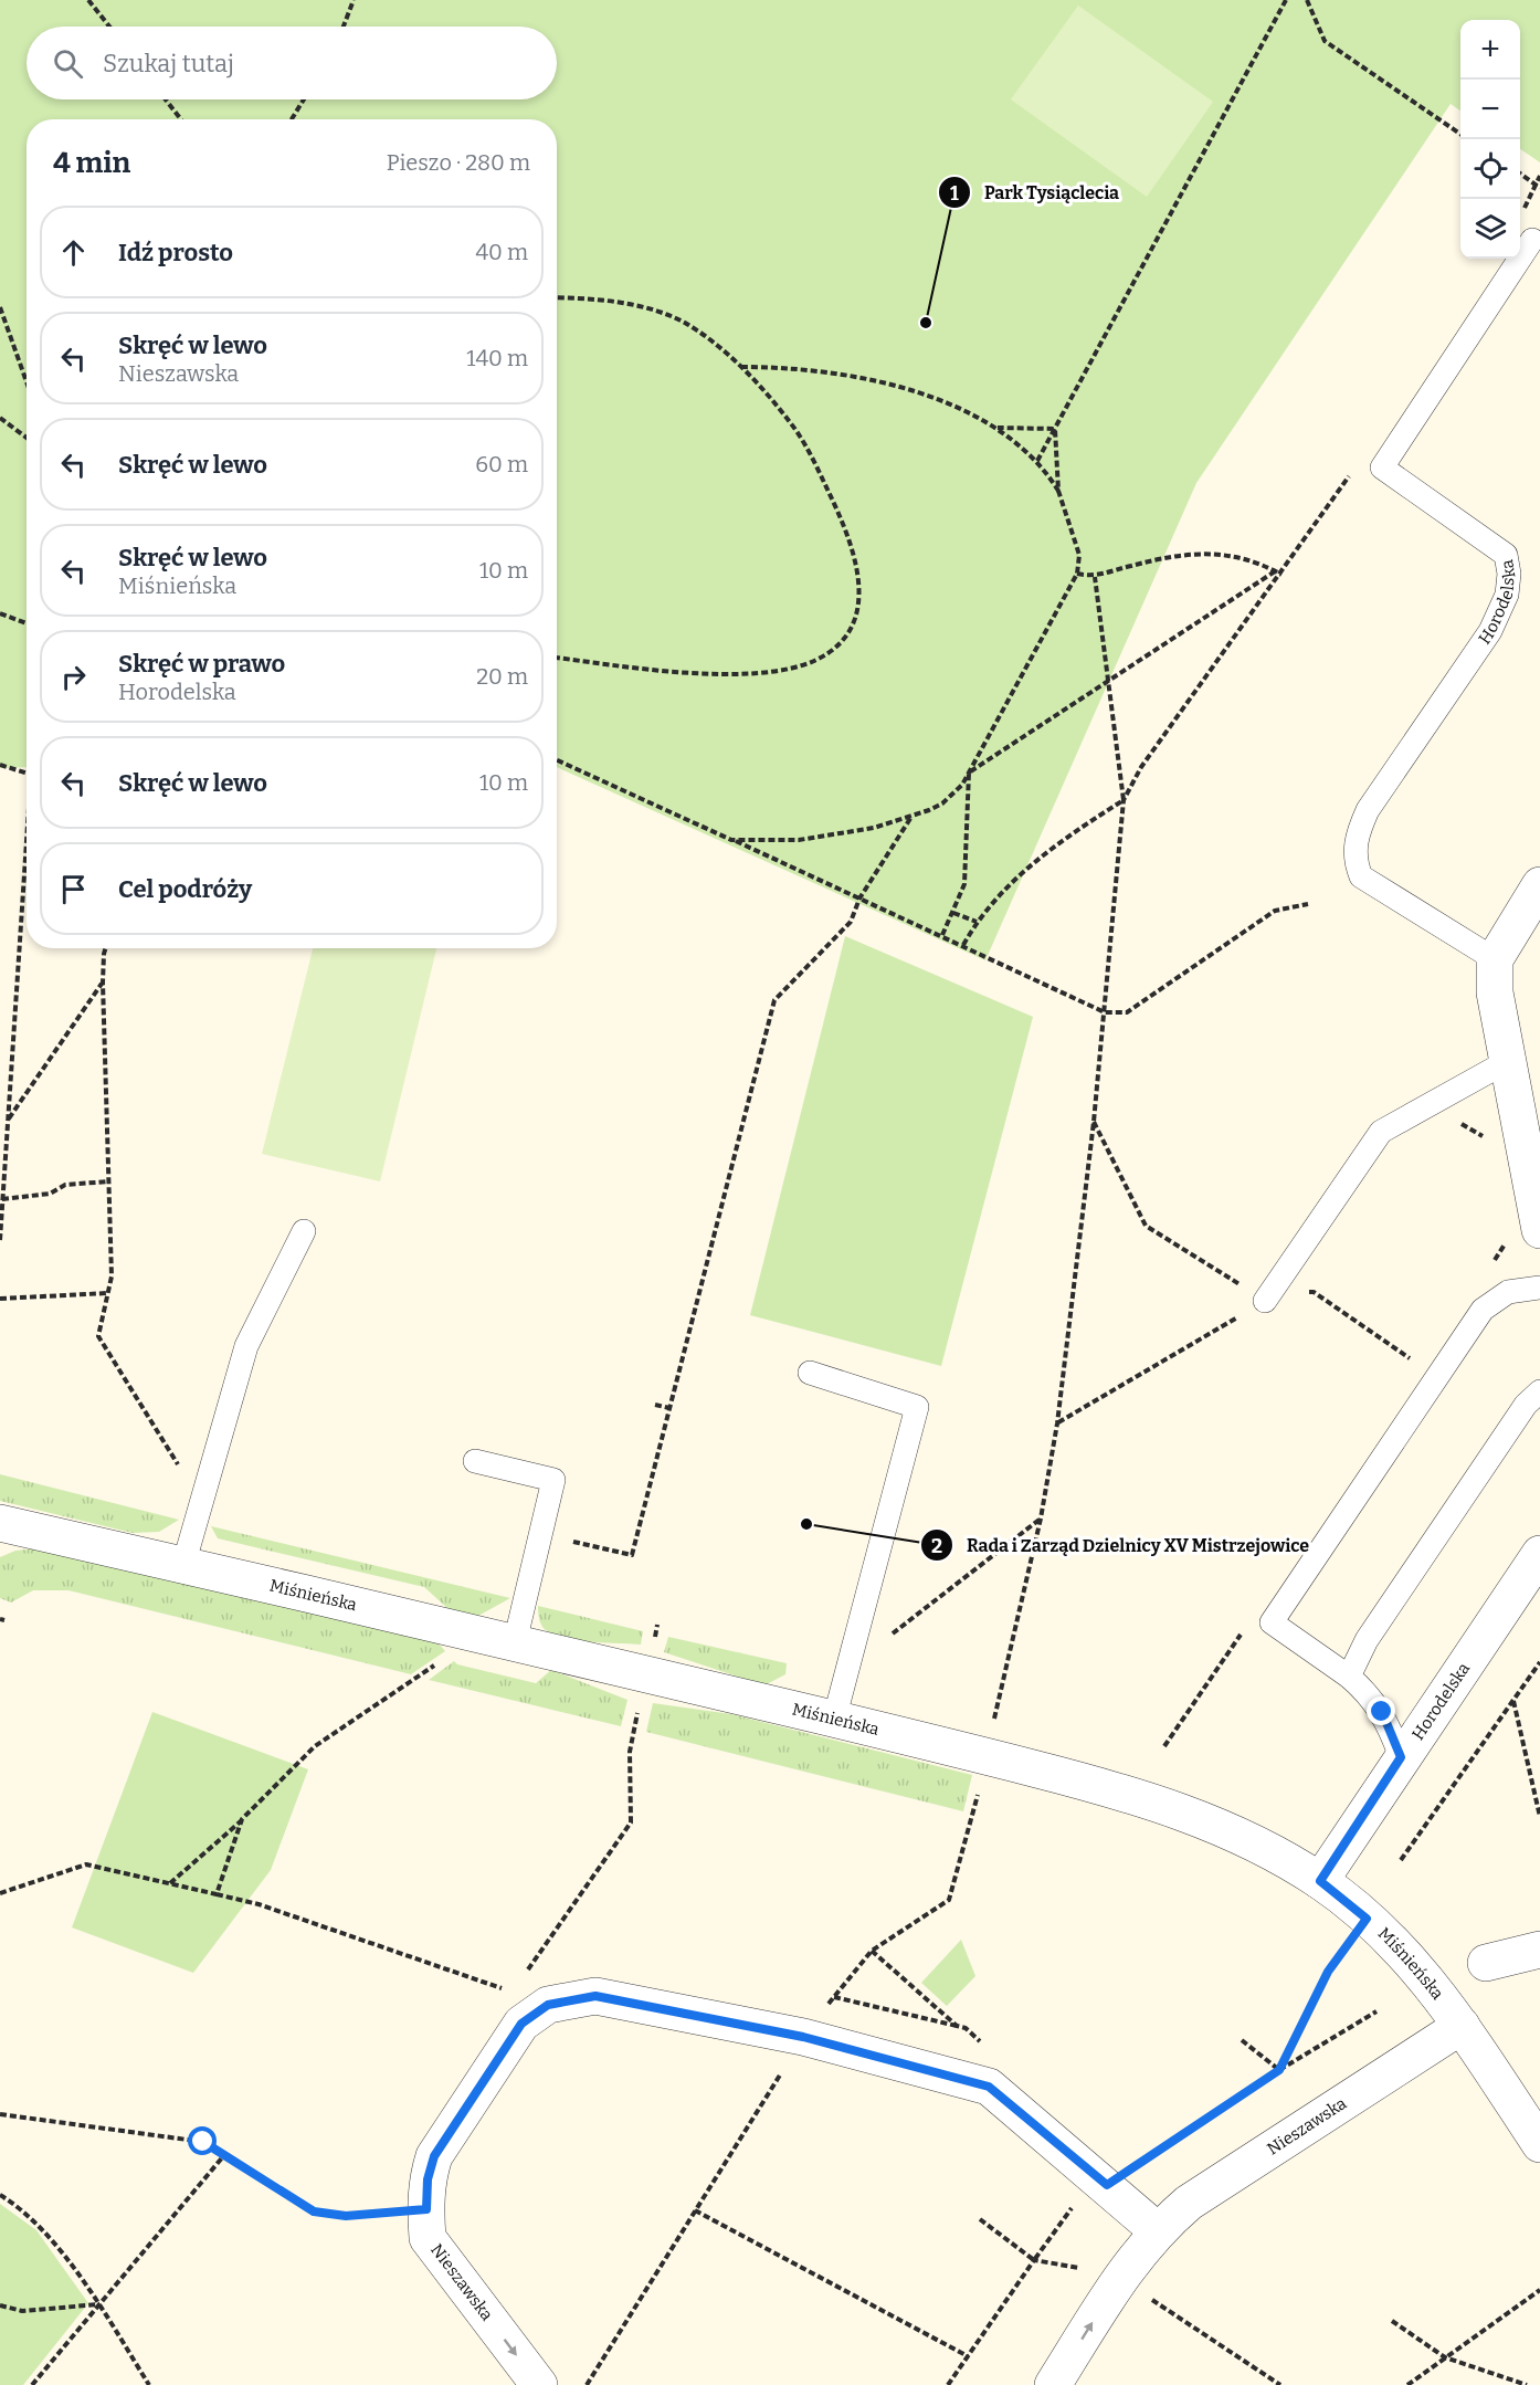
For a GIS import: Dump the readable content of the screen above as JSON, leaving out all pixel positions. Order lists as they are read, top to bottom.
{
  "streets": {
    "street": ["Horodelska", "Miśnieńska", "Nieszawska"]
  },
  "crossings": [
    ["Horodelska", "Miśnieńska"],
    ["Miśnieńska", "Nieszawska"]
  ],
  "places": ["Park Tysiąclecia", "Rada i Zarząd Dzielnicy XV Mistrzejowice"],
  "page": {
    "map_buttons": ["+", "−"],
    "search": "Szukaj tutaj",
    "heading": ["4 min", "Pieszo · 280 m"],
    "list": [
      ["Idź prosto", "40 m"],
      ["Skręć w lewo", "Nieszawska", "140 m"],
      ["Skręć w lewo", "60 m"],
      ["Skręć w lewo", "Miśnieńska", "10 m"],
      ["Skręć w prawo", "Horodelska", "20 m"],
      ["Skręć w lewo", "10 m"],
      "Cel podróży"
    ]
  }
}
